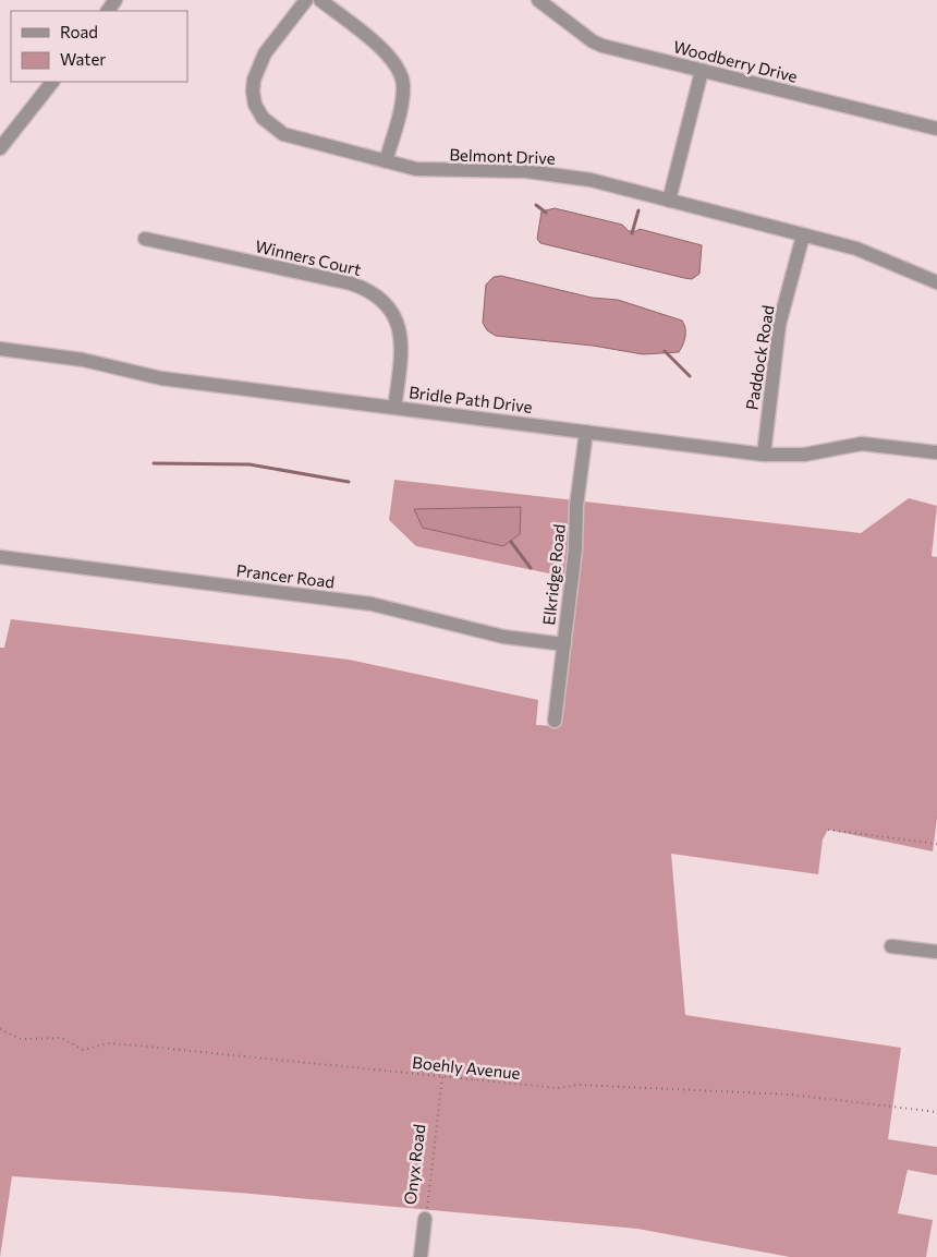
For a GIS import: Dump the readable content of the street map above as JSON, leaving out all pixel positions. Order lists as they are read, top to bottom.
{
  "streets": {
    "street": [
      "Woodberry Drive",
      "Belmont Drive",
      "Winners Court",
      "Paddock Road",
      "Bridle Path Drive",
      "Elkridge Road",
      "Prancer Road",
      "Onyx Road"
    ],
    "path": ["Boehly Avenue"]
  },
  "crossings": [
    ["Belmont Drive", "Paddock Road"],
    ["Winners Court", "Bridle Path Drive"],
    ["Paddock Road", "Bridle Path Drive"],
    ["Bridle Path Drive", "Elkridge Road"],
    ["Elkridge Road", "Prancer Road"],
    ["Boehly Avenue", "Onyx Road"]
  ],
  "legend": ["Road", "Water"]
}
